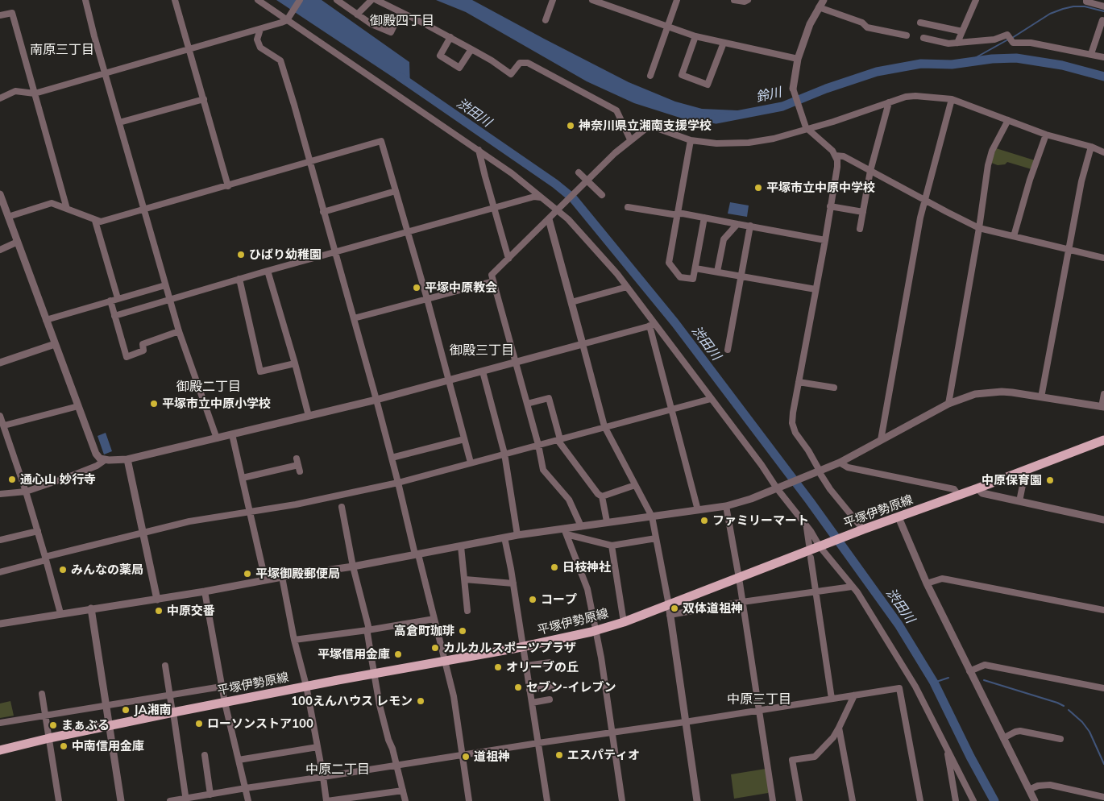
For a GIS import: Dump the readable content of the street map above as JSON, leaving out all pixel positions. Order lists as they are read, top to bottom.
{
  "streets": {
    "main road": ["平塚伊勢原線"]
  },
  "districts": [
    "御殿四丁目",
    "南原三丁目",
    "御殿三丁目",
    "御殿二丁目",
    "中原三丁目",
    "中原二丁目"
  ],
  "water": ["鈴川", "渋田川"],
  "places": [
    "神奈川県立湘南支援学校",
    "平塚市立中原中学校",
    "ひばり幼稚園",
    "平塚中原教会",
    "平塚市立中原小学校",
    "通心山 妙行寺",
    "中原保育園",
    "ファミリーマート",
    "日枝神社",
    "みんなの薬局",
    "平塚御殿郵便局",
    "コープ",
    "双体道祖神",
    "中原交番",
    "高倉町珈琲",
    "カルカルスポーツプラザ",
    "平塚信用金庫",
    "オリーブの丘",
    "セブン-イレブン",
    "100えんハウス レモン",
    "JA湘南",
    "ローソンストア100",
    "まぁぶる",
    "中南信用金庫",
    "エスパティオ",
    "道祖神"
  ]
}
